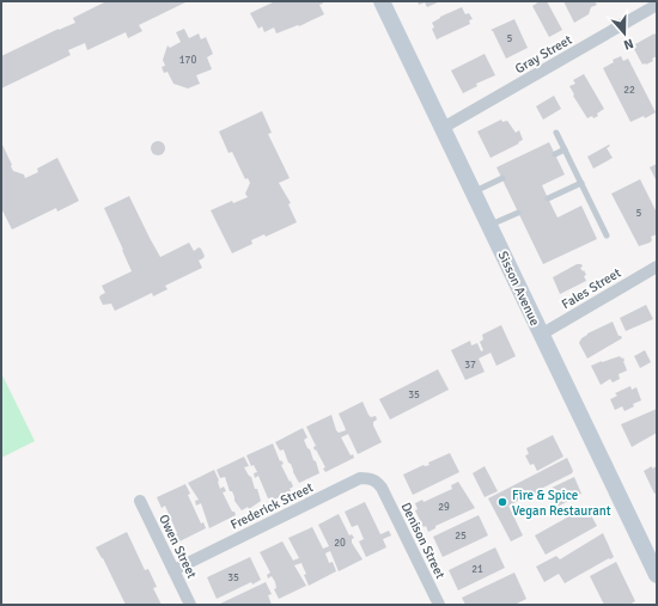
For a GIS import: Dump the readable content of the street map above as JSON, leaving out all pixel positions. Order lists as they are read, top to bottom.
{
  "streets": {
    "main road": ["Sisson Avenue"],
    "street": [
      "Gray Street",
      "Fales Street",
      "Frederick Street",
      "Denison Street",
      "Owen Street"
    ]
  },
  "crossings": [
    ["Gray Street", "Sisson Avenue"],
    ["Sisson Avenue", "Fales Street"],
    ["Frederick Street", "Denison Street"],
    ["Frederick Street", "Owen Street"]
  ],
  "places": ["Fire & Spice Vegan Restaurant"],
  "house_numbers": [
    "5",
    "170",
    "22",
    "5",
    "37",
    "35",
    "29",
    "25",
    "20",
    "21",
    "35"
  ],
  "north": "bottom"
}
